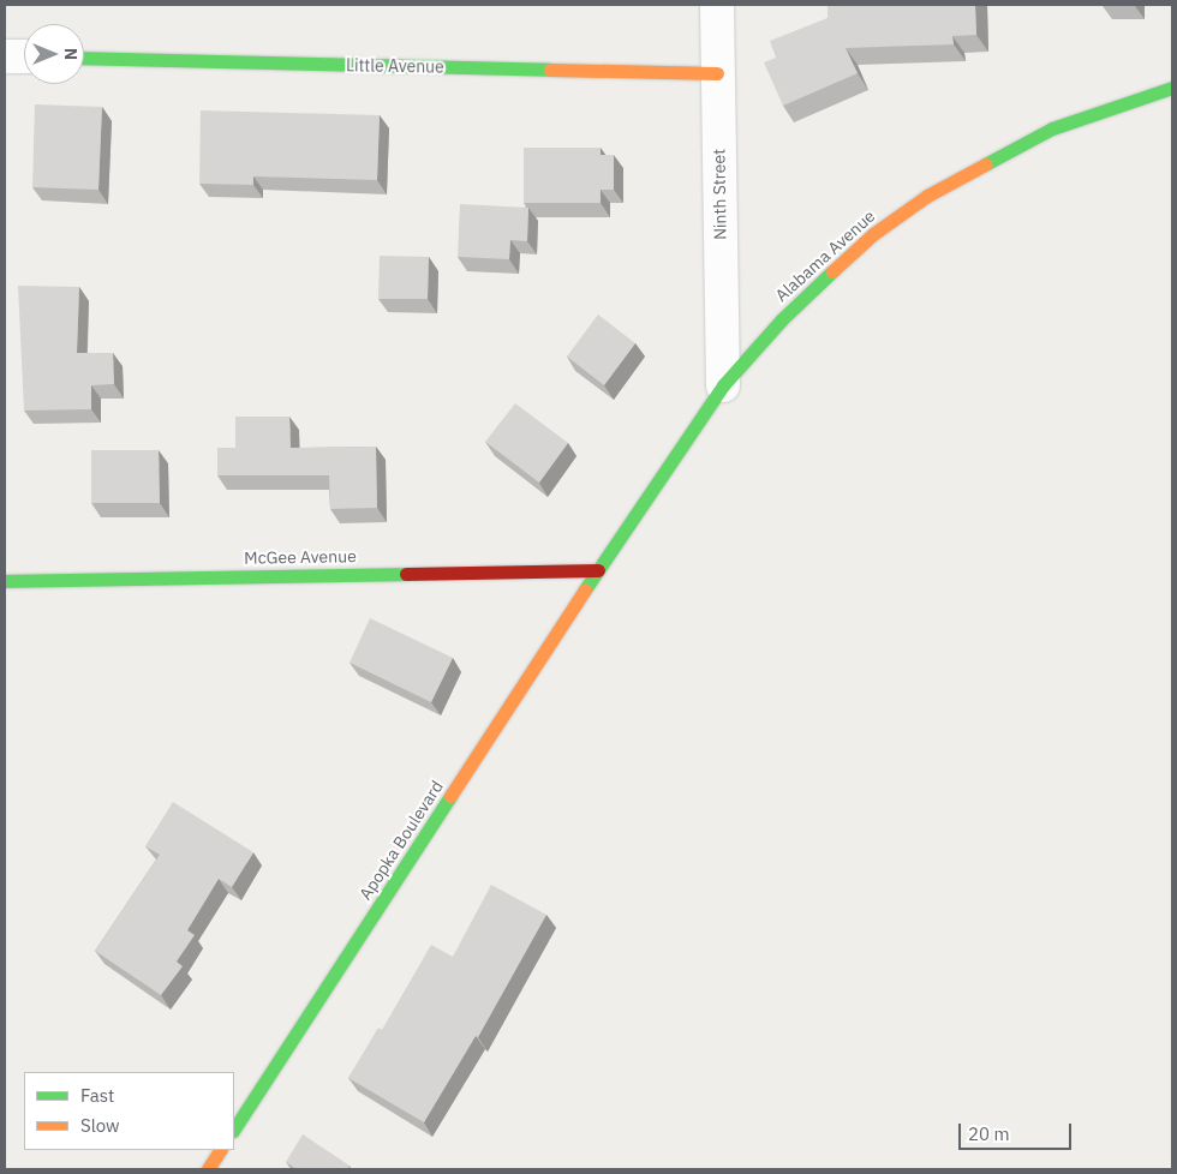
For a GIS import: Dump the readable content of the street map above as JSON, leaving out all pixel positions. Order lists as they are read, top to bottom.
{
  "streets": {
    "street": [
      "Little Avenue",
      "Ninth Street",
      "Alabama Avenue",
      "McGee Avenue",
      "Apopka Boulevard"
    ]
  },
  "crossings": [
    ["Little Avenue", "Ninth Street"],
    ["Ninth Street", "Alabama Avenue"],
    ["Alabama Avenue", "McGee Avenue"],
    ["Alabama Avenue", "Apopka Boulevard"],
    ["McGee Avenue", "Apopka Boulevard"]
  ],
  "legend": ["Fast", "Slow"],
  "scale_bar": "20 m",
  "north": "right"
}
